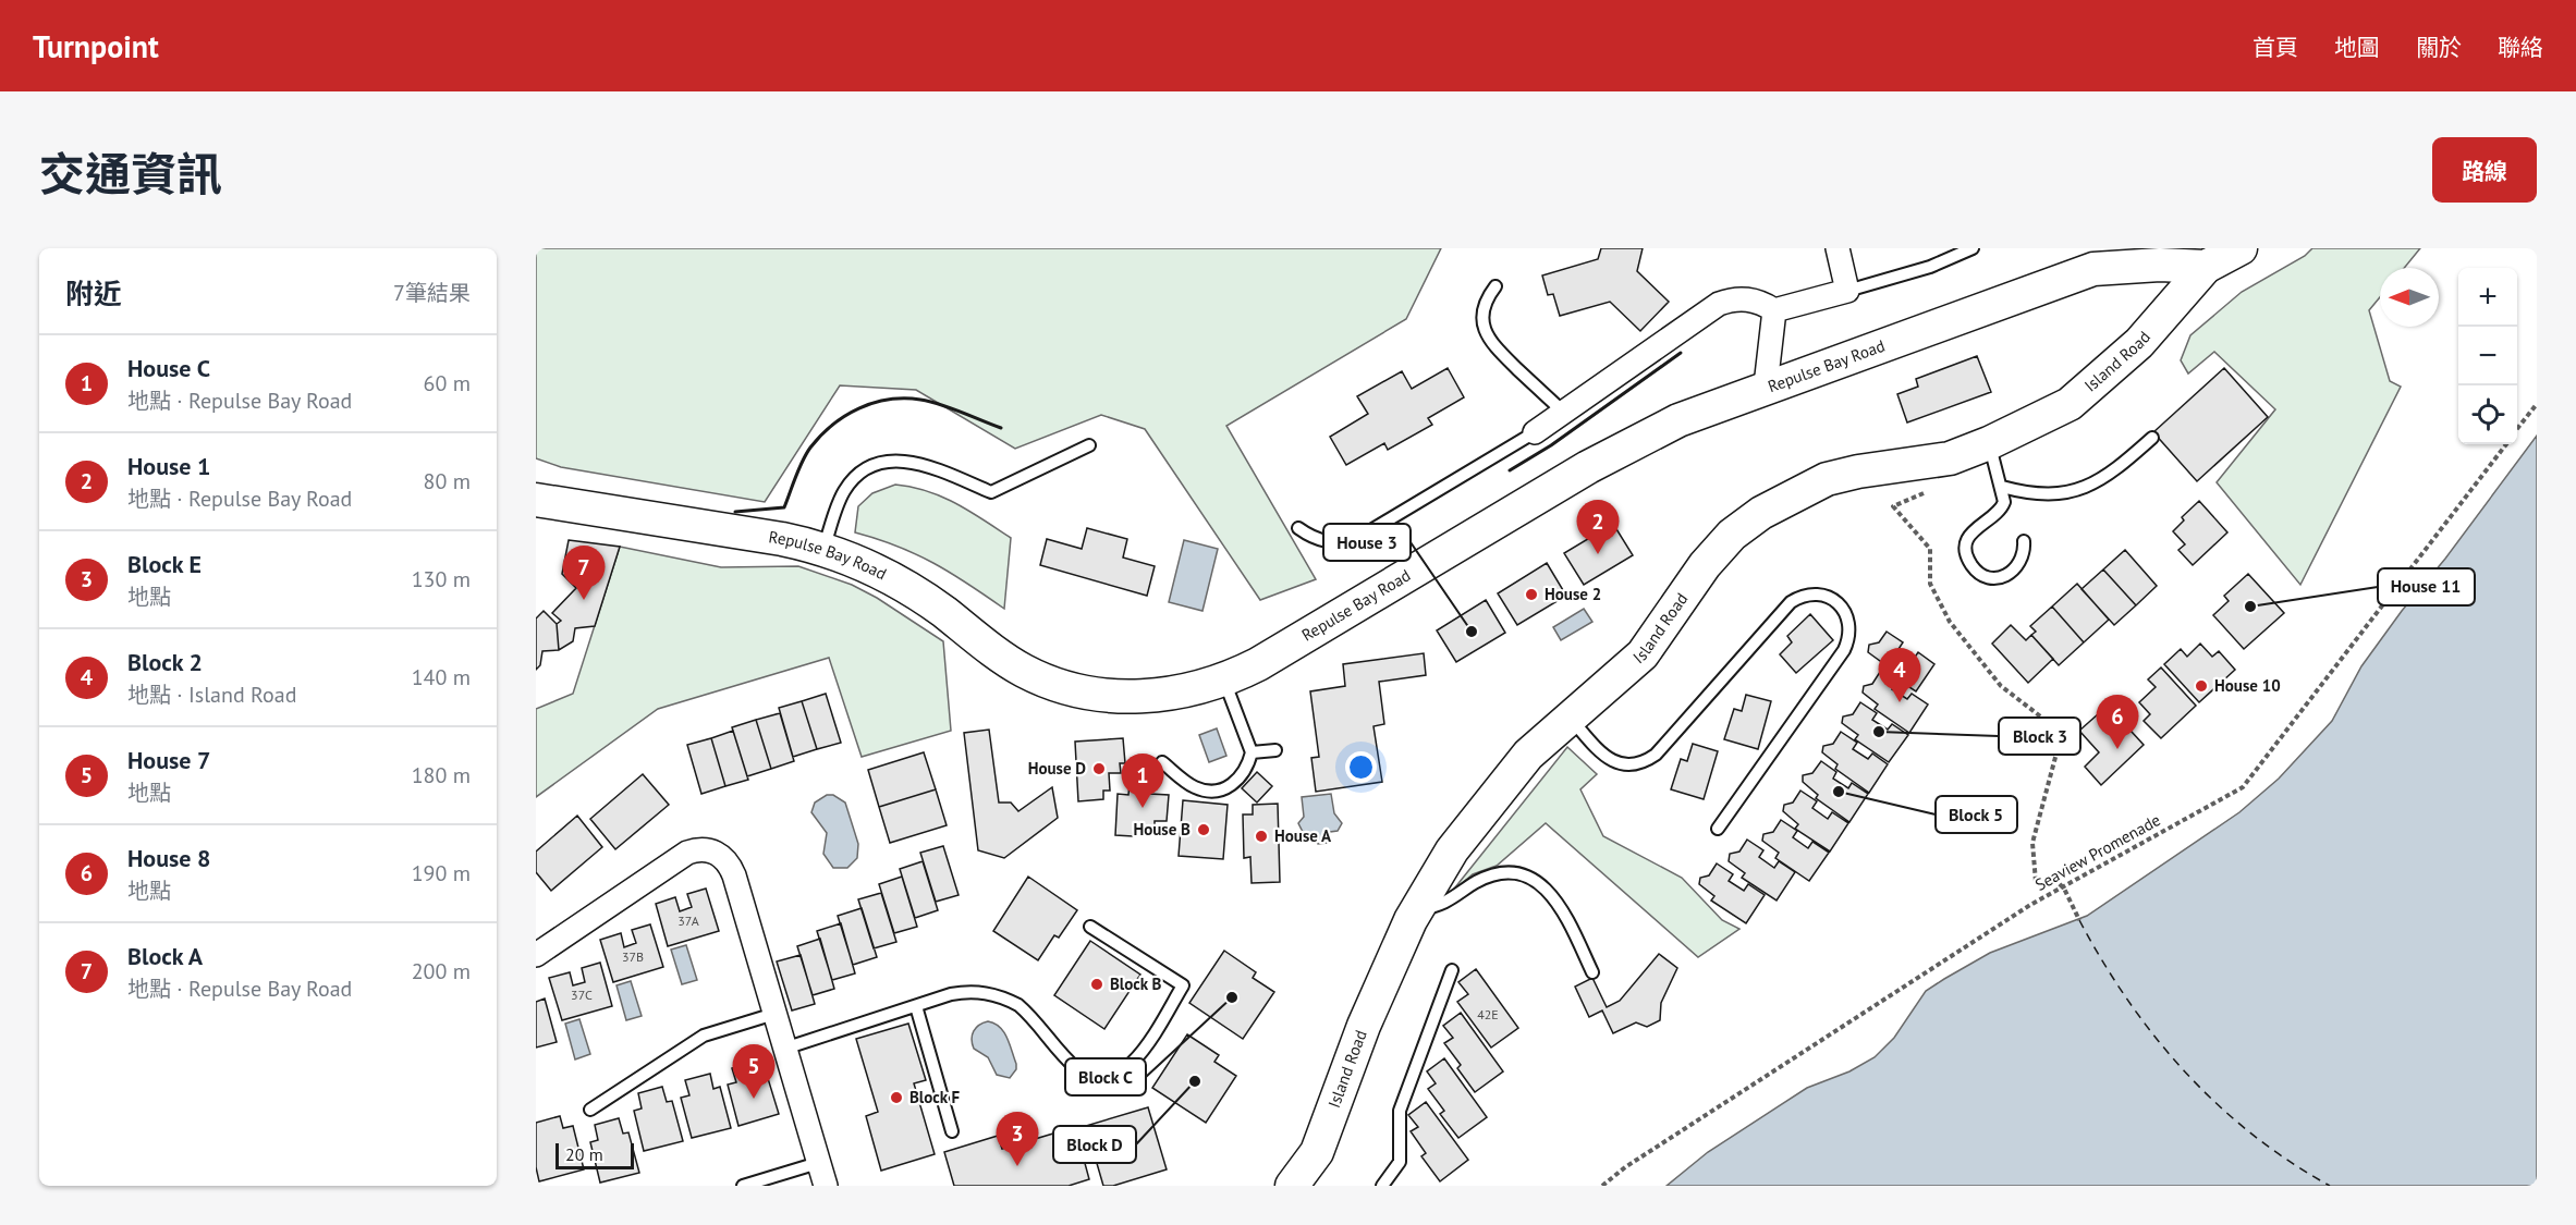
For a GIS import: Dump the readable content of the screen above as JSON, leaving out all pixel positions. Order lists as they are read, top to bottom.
{
  "streets": {
    "main road": ["Island Road", "Repulse Bay Road"],
    "path": ["Seaview Promenade"]
  },
  "crossings": [
    ["Island Road", "Repulse Bay Road"]
  ],
  "places": [
    "House 2",
    "House 11",
    "House 3",
    "House 10",
    "Block 3",
    "House D",
    "Block 5",
    "House B",
    "House A",
    "Block B",
    "Block C",
    "Block D",
    "Block F"
  ],
  "house_numbers": [
    "37A",
    "37B",
    "37C",
    "42E"
  ],
  "scale_bar": "20 m",
  "north": "left",
  "page": {
    "header": "Turnpoint",
    "nav": [
      "首頁",
      "地圖",
      "關於",
      "聯絡"
    ],
    "title": "交通資訊",
    "buttons": "路線",
    "heading": ["附近", "7筆結果"],
    "map_buttons": ["+", "−"],
    "list": [
      {
        "mark": "1",
        "name": "House C",
        "note": "地點 · Repulse Bay Road",
        "value": "60 m"
      },
      {
        "mark": "2",
        "name": "House 1",
        "note": "地點 · Repulse Bay Road",
        "value": "80 m"
      },
      {
        "mark": "3",
        "name": "Block E",
        "note": "地點",
        "value": "130 m"
      },
      {
        "mark": "4",
        "name": "Block 2",
        "note": "地點 · Island Road",
        "value": "140 m"
      },
      {
        "mark": "5",
        "name": "House 7",
        "note": "地點",
        "value": "180 m"
      },
      {
        "mark": "6",
        "name": "House 8",
        "note": "地點",
        "value": "190 m"
      },
      {
        "mark": "7",
        "name": "Block A",
        "note": "地點 · Repulse Bay Road",
        "value": "200 m"
      }
    ],
    "pins": [
      "2",
      "7",
      "4",
      "6",
      "1",
      "5",
      "3"
    ],
    "scale": "20 m"
  }
}
